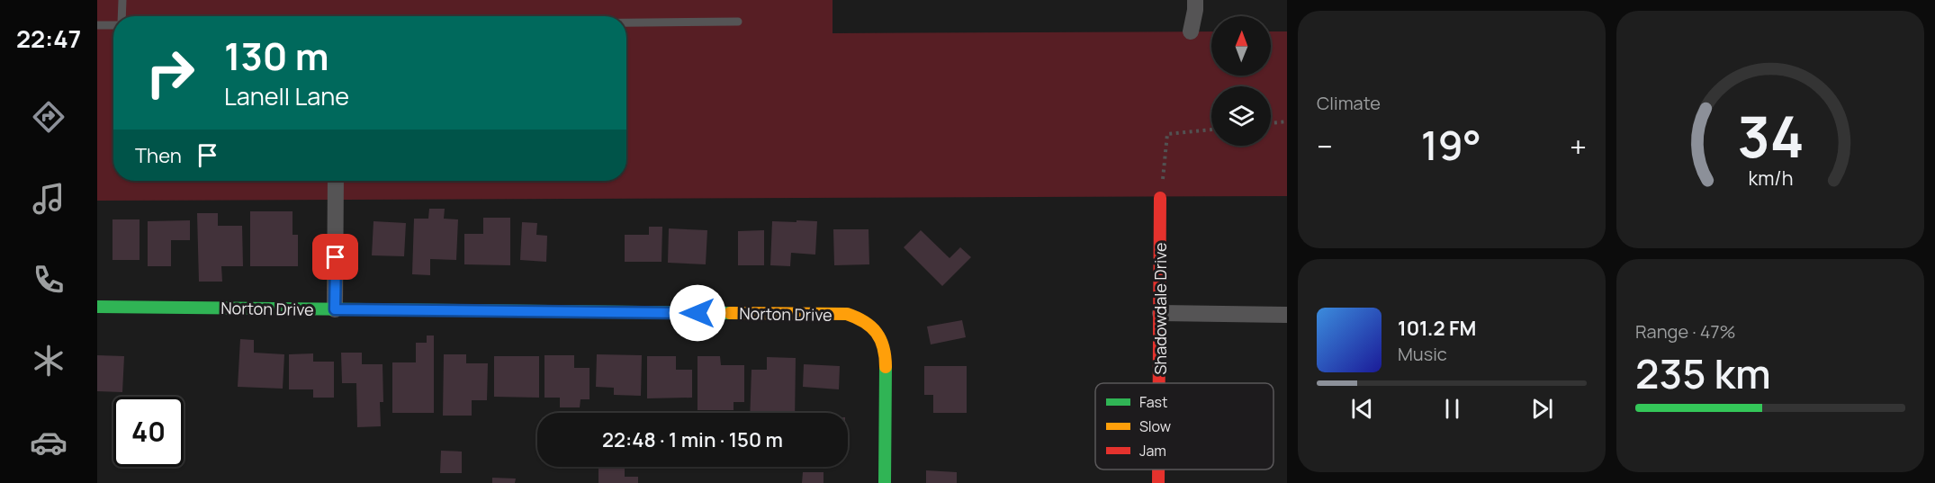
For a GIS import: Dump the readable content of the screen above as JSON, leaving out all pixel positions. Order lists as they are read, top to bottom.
{
  "streets": {
    "street": ["Norton Drive", "Shadowdale Drive"]
  },
  "legend": ["Fast", "Slow", "Jam"],
  "north": "top",
  "page": {
    "tabs": "22:47",
    "tile": [
      "Climate",
      ["Range · 47%", "235 km"]
    ],
    "turn": ["130 m", "Lanell Lane"],
    "heat": ["−", "19°", "+"],
    "then": "Then",
    "song": ["101.2 FM", "Music"],
    "limit": "40",
    "trip": "22:48 · 1 min · 150 m",
    "gauge": ["34", "km/h"]
  }
}
